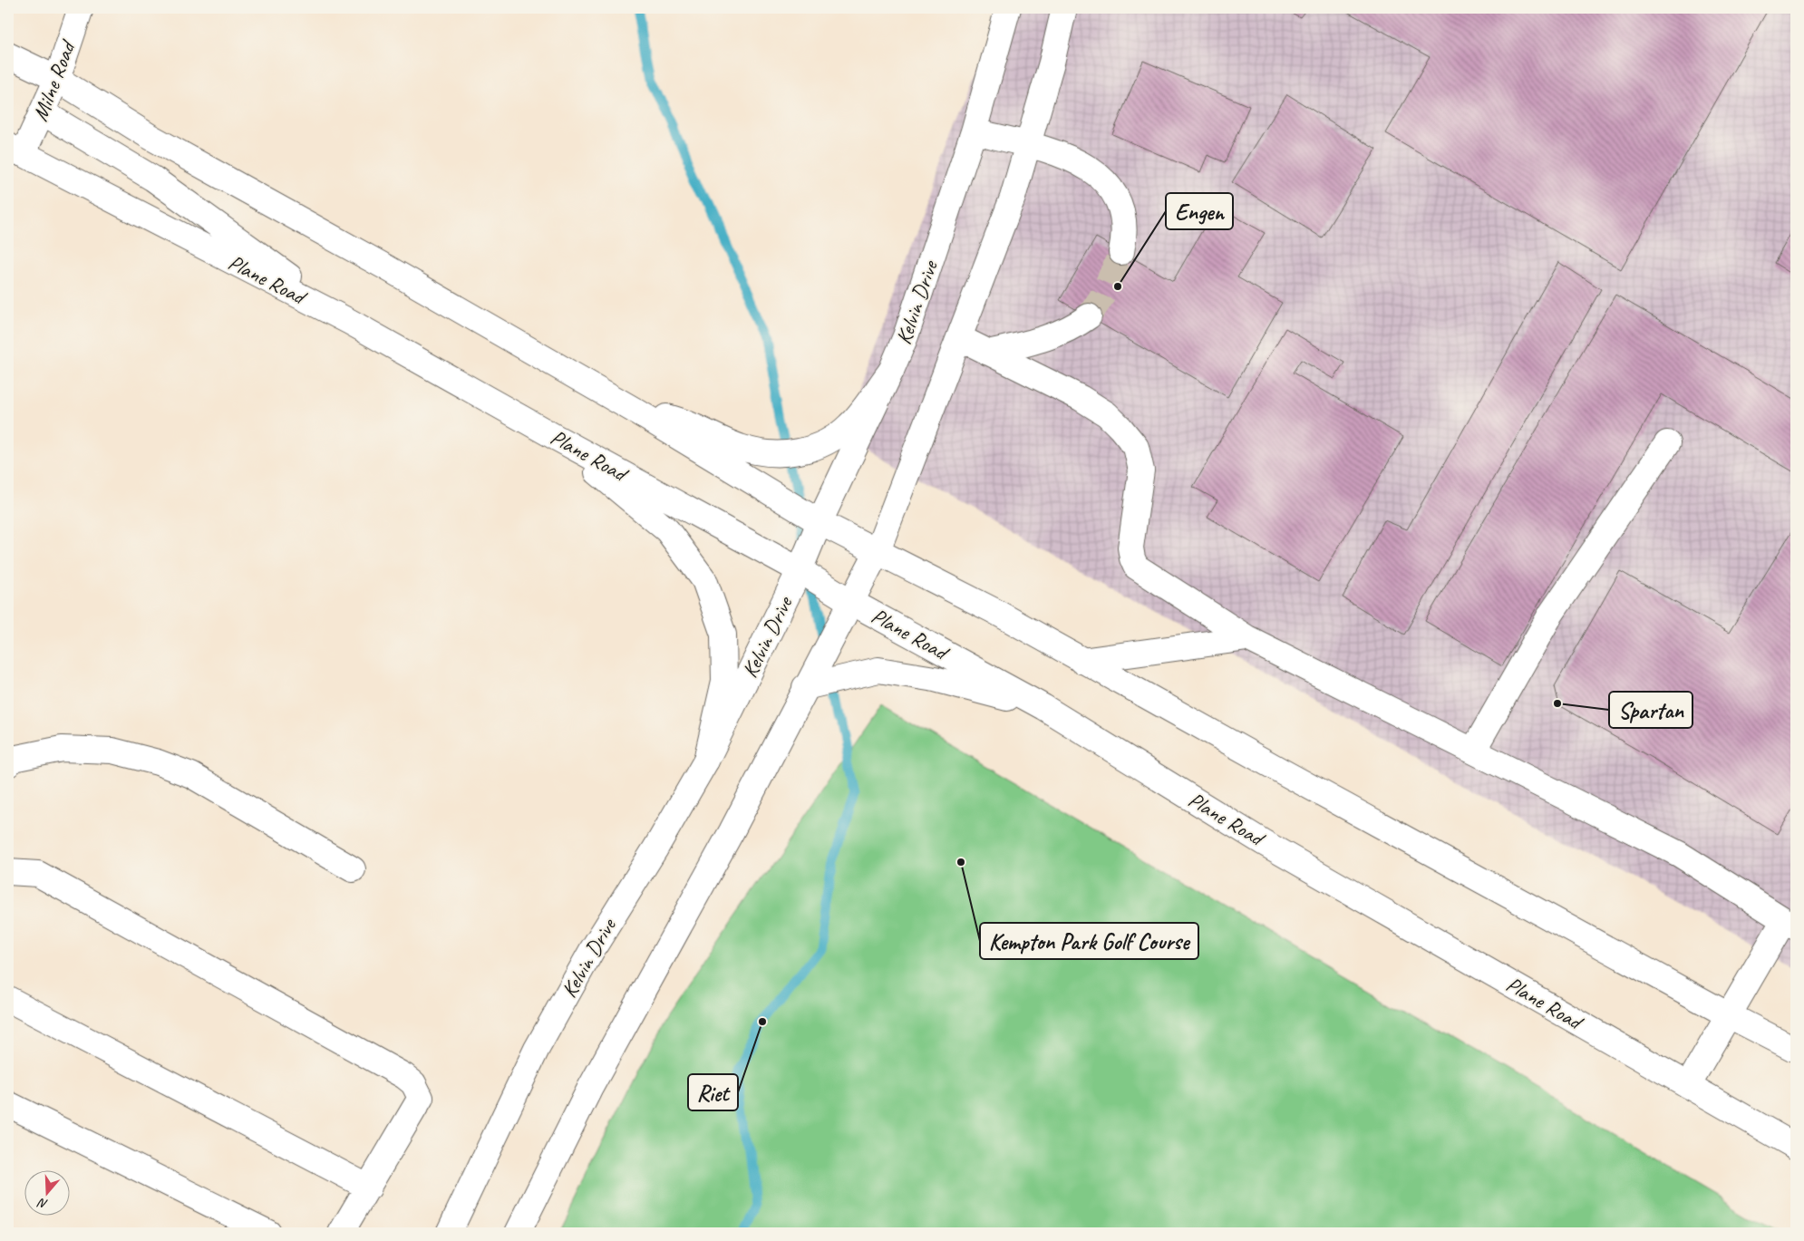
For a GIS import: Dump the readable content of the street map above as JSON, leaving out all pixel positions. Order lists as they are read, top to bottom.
{
  "streets": {
    "main road": ["Milne Road", "Plane Road", "Kelvin Drive"]
  },
  "crossings": [
    ["Milne Road", "Plane Road"],
    ["Plane Road", "Kelvin Drive"]
  ],
  "places": [
    "Engen",
    "Spartan",
    "Kempton Park Golf Course",
    "Riet"
  ],
  "north": "bottom"
}
